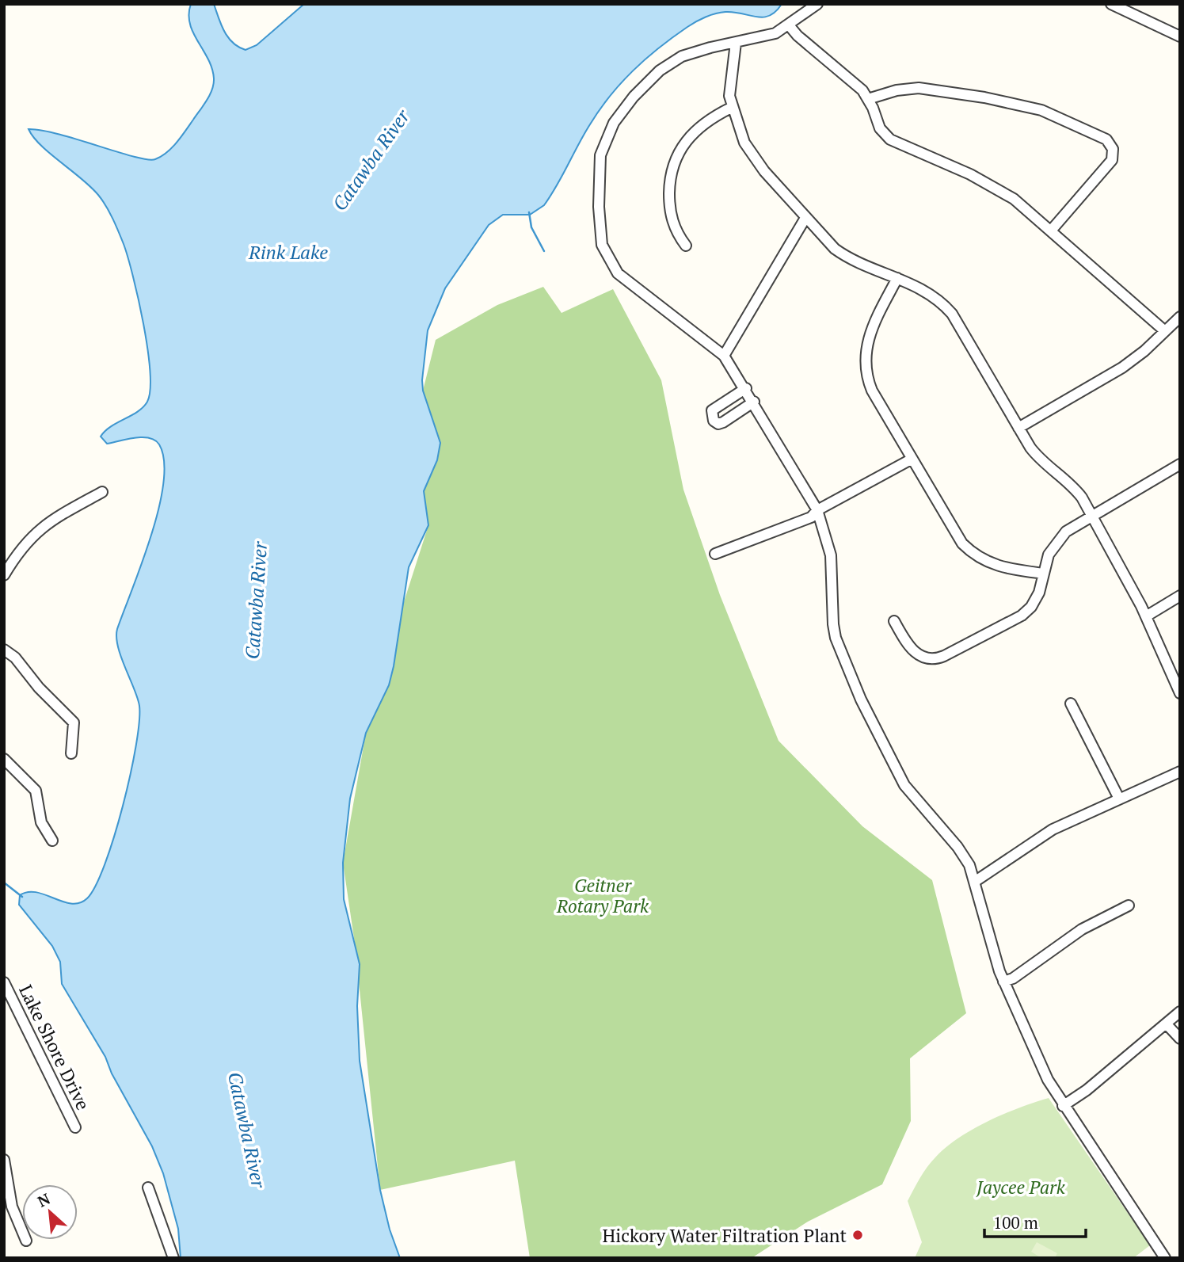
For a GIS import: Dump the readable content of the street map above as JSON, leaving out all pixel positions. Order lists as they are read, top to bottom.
{
  "streets": {
    "street": ["Lake Shore Drive"]
  },
  "water": ["Catawba River", "Rink Lake"],
  "parks": ["Geitner Rotary Park", "Jaycee Park"],
  "places": ["Hickory Water Filtration Plant"],
  "scale_bar": "100 m",
  "north": "top left"
}
